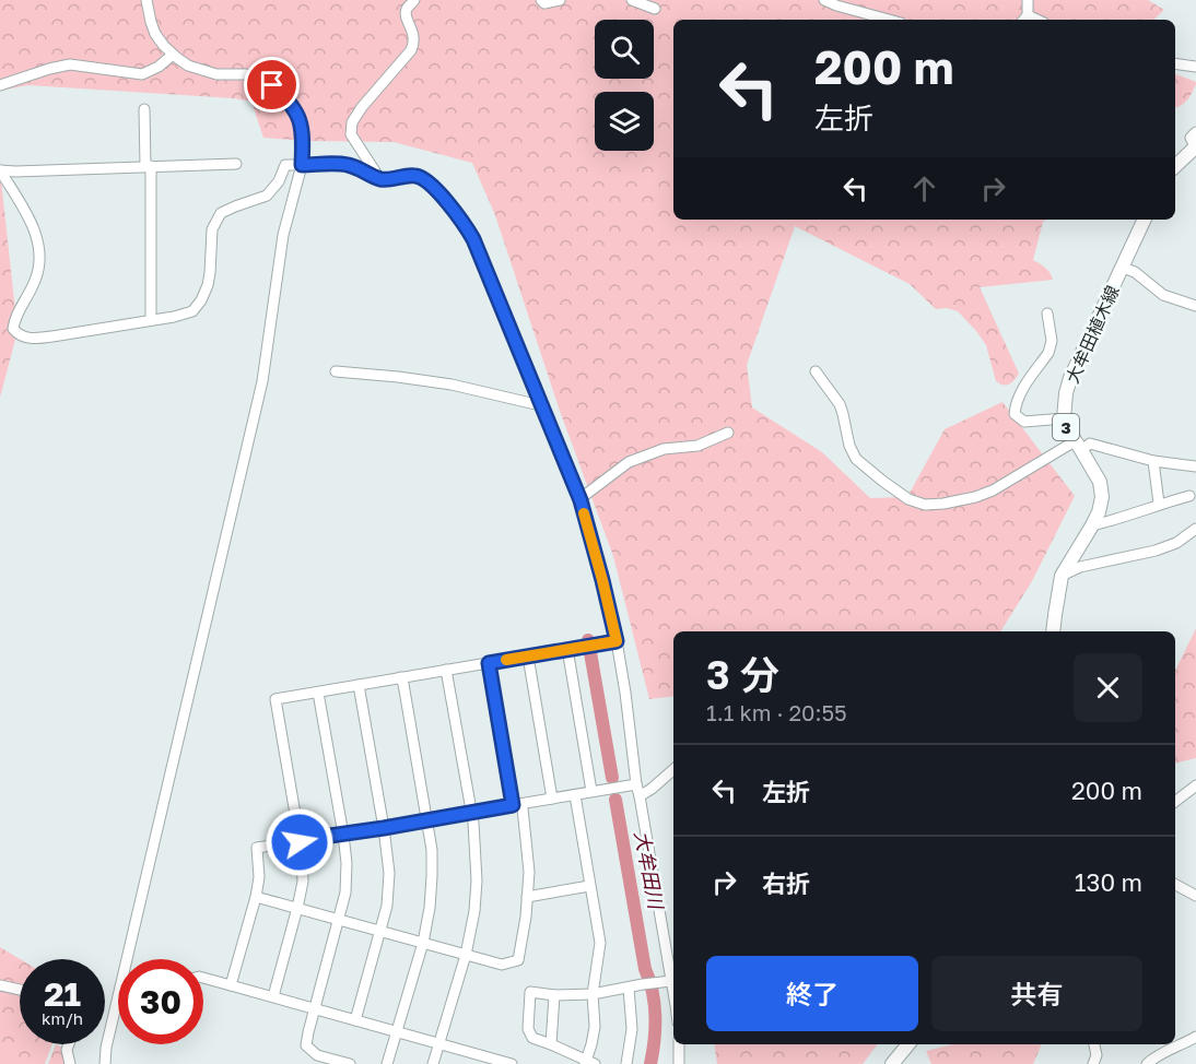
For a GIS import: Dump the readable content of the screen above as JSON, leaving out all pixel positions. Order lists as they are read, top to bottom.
{
  "streets": {
    "main road": ["大牟田植木線", "3"]
  },
  "crossings": [
    ["大牟田植木線", "3"]
  ],
  "water": ["大牟田川"],
  "page": {
    "turn": ["200 m", "左折"],
    "heading": ["3 分", "1.1 km · 20:55"],
    "list": [
      {
        "name": "左折",
        "value": "200 m"
      },
      {
        "name": "右折",
        "value": "130 m"
      }
    ],
    "buttons": ["終了", "共有"],
    "speed": "21 km/h",
    "limit": "30"
  }
}
